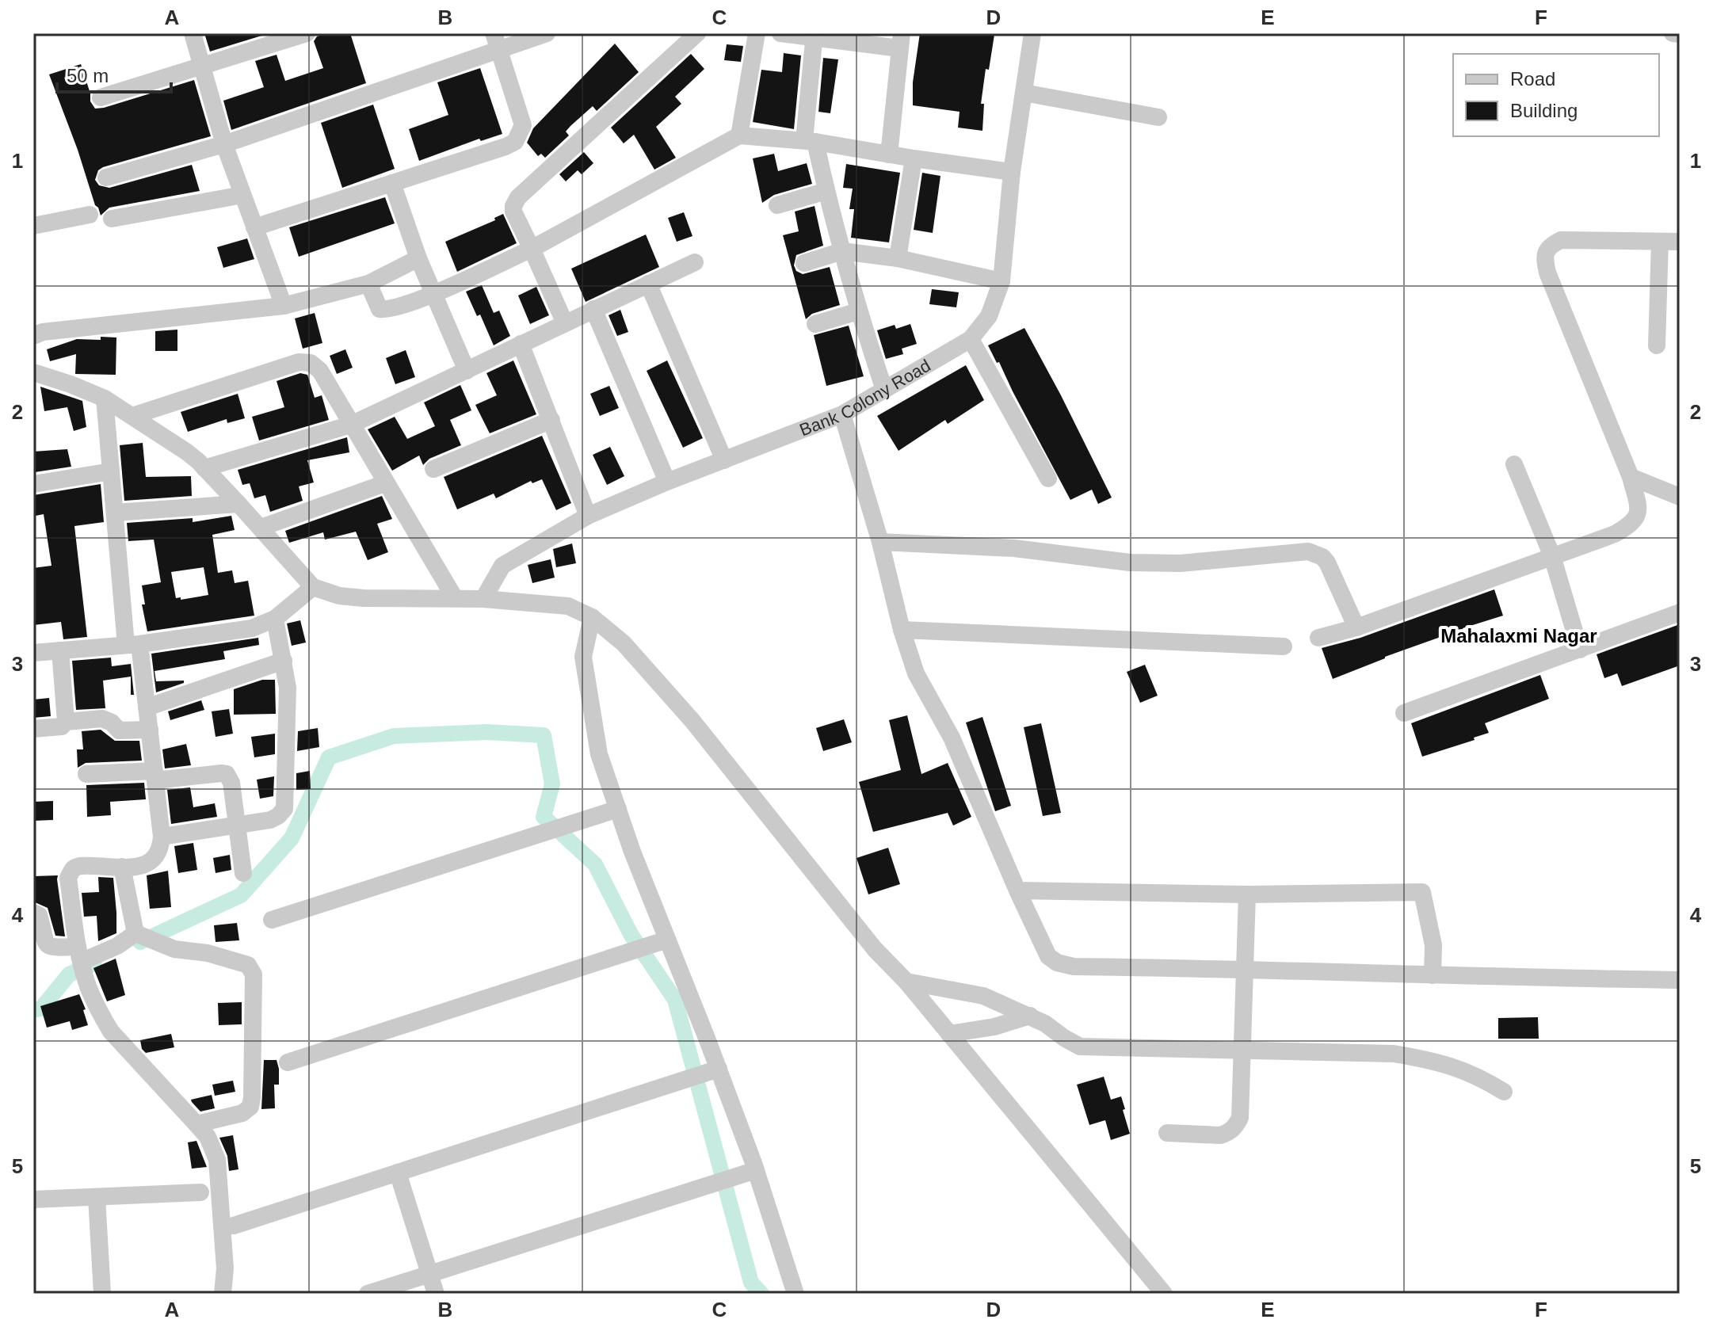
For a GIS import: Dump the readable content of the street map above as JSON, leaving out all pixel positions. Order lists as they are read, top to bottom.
{
  "streets": {
    "street": ["Bank Colony Road"]
  },
  "districts": ["Mahalaxmi Nagar"],
  "legend": ["Road", "Building"],
  "scale_bar": "50 m",
  "grid": {
    "columns": [
      "A",
      "B",
      "C",
      "D",
      "E",
      "F"
    ],
    "rows": [
      "1",
      "2",
      "3",
      "4",
      "5"
    ]
  }
}
